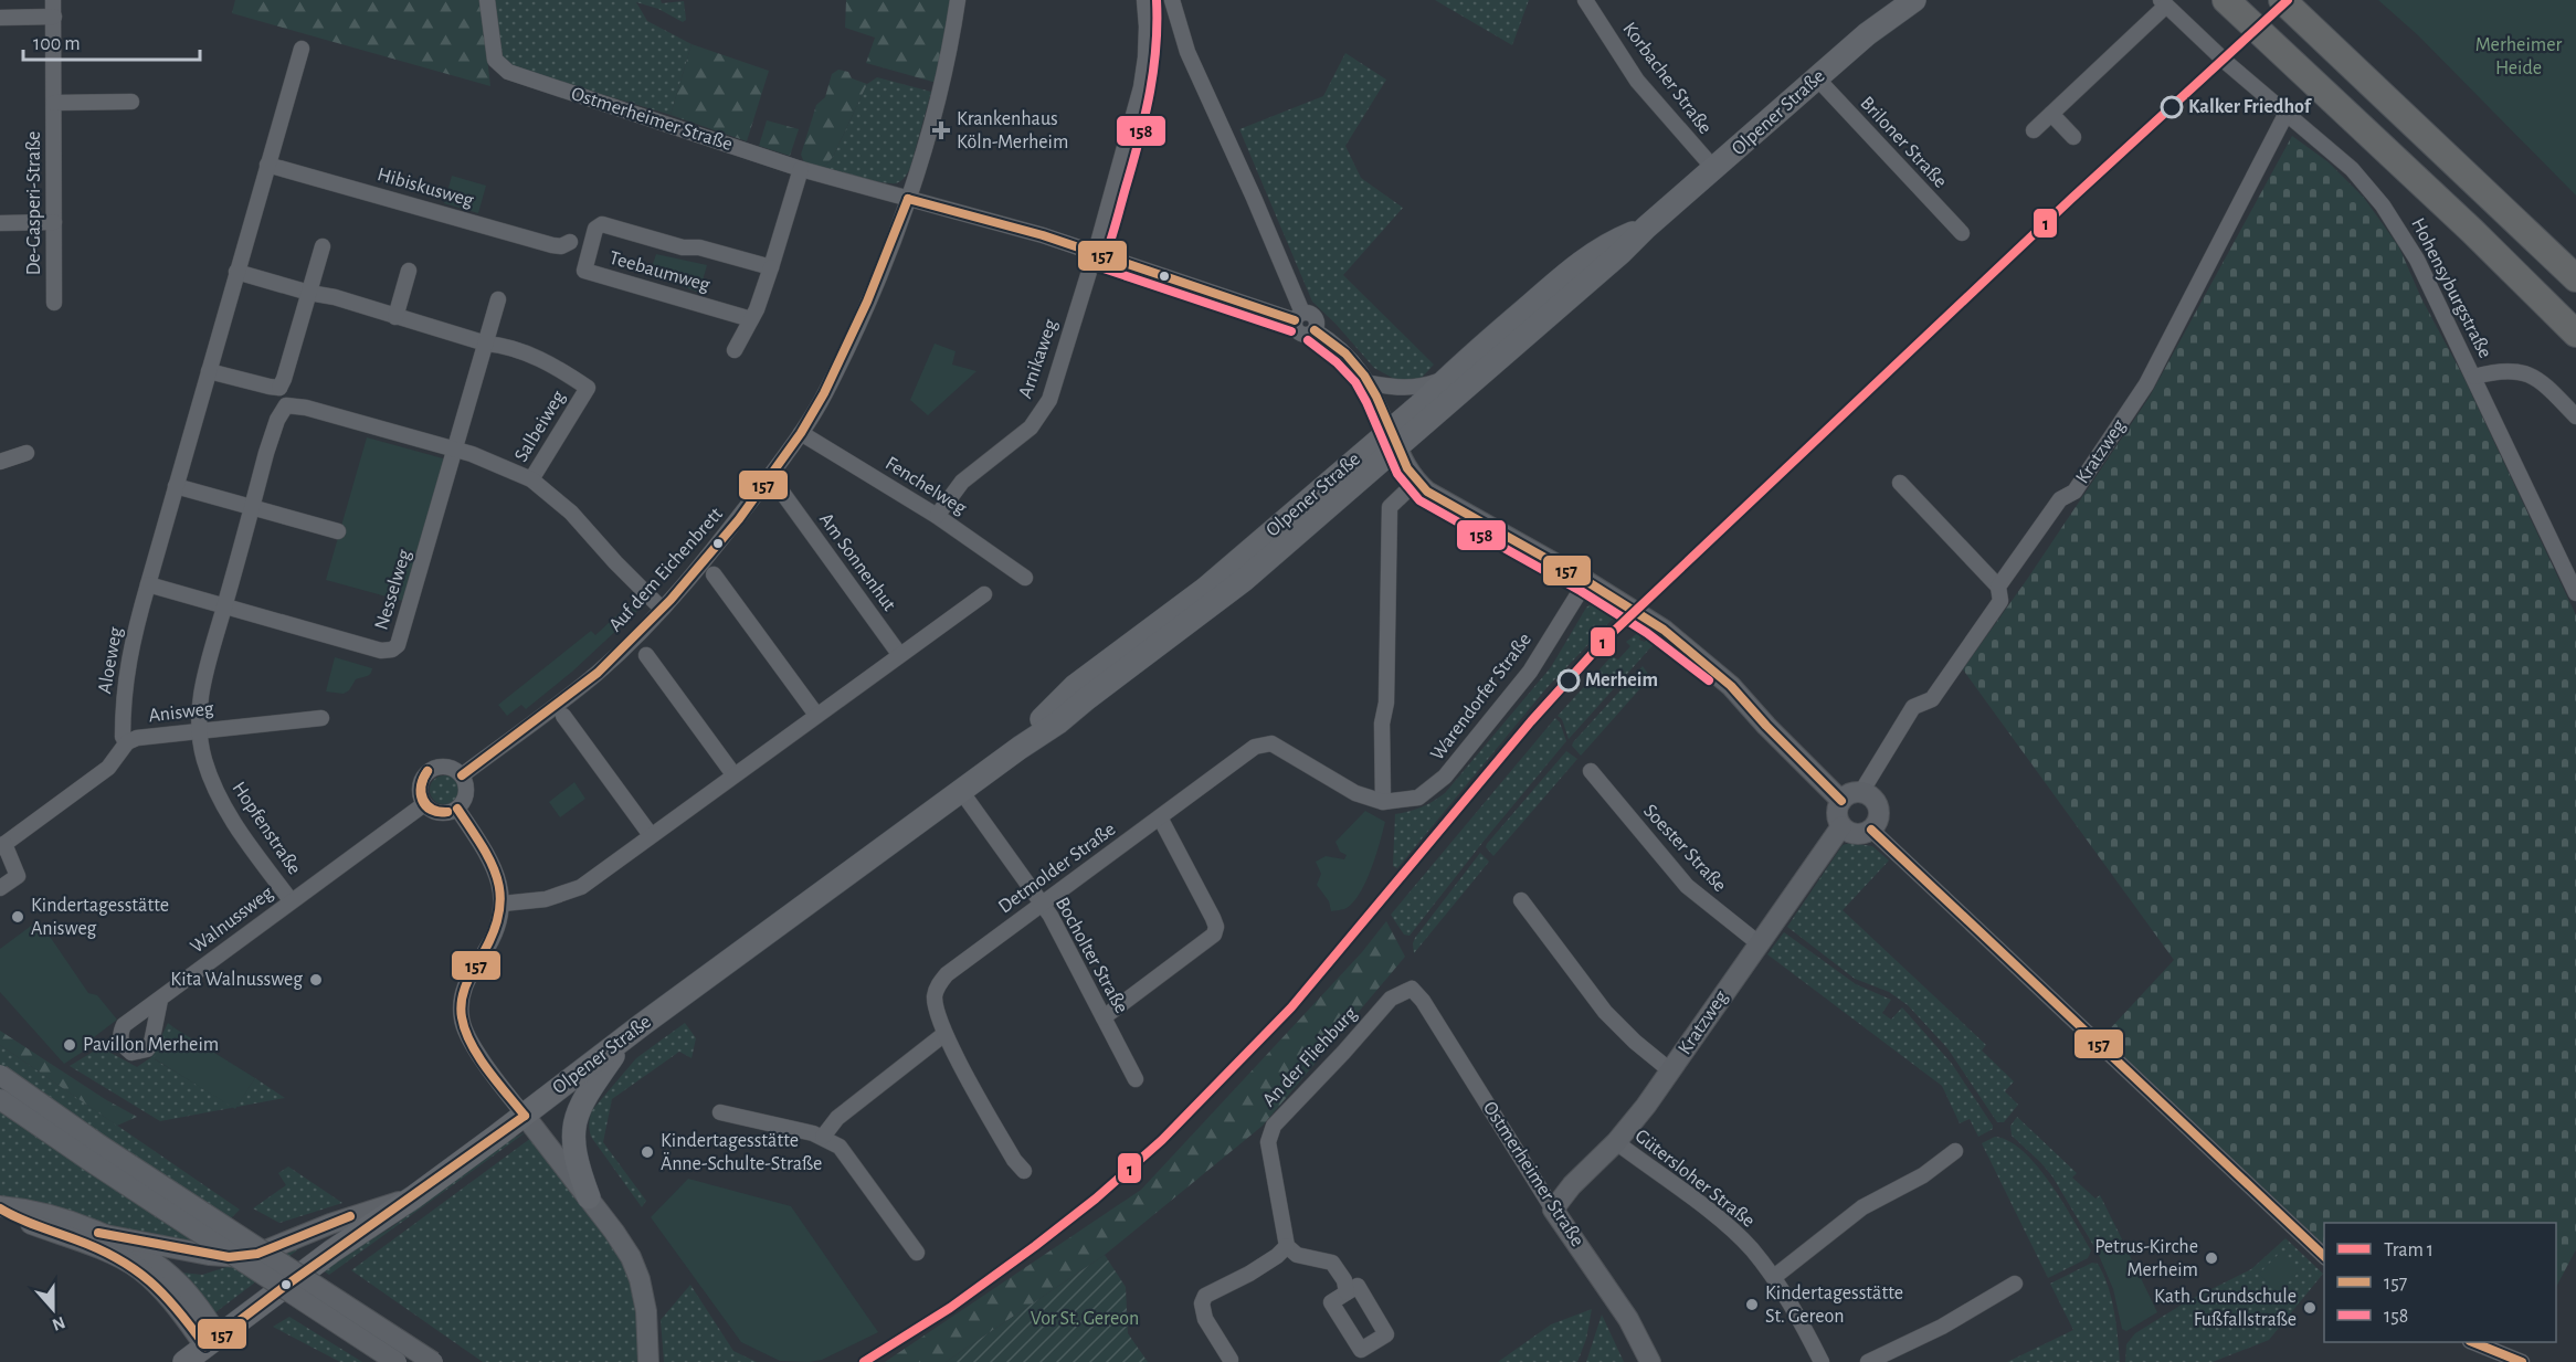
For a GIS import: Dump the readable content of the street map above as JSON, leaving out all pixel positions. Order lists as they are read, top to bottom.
{
  "streets": {
    "main road": ["Olpener Straße", "Ostmerheimer Straße", "Kratzweg"],
    "street": [
      "Korbacher Straße",
      "Briloner Straße",
      "Hibiskusweg",
      "De-Gasperi-Straße",
      "Teebaumweg",
      "Hohensyburgstraße",
      "Arnikaweg",
      "Salbeiweg",
      "Fenchelweg",
      "Am Sonnenhut",
      "Auf dem Eichenbrett",
      "Nesselweg",
      "Aloeweg",
      "Warendorfer Straße",
      "Anisweg",
      "Hopfenstraße",
      "Soester Straße",
      "Detmolder Straße",
      "Walnussweg",
      "Bocholter Straße",
      "An der Fliehburg",
      "Gütersloher Straße"
    ]
  },
  "crossings": [
    ["Korbacher Straße", "Olpener Straße"],
    ["Olpener Straße", "Briloner Straße"],
    ["Olpener Straße", "Bocholter Straße"],
    ["Ostmerheimer Straße", "Arnikaweg"],
    ["Ostmerheimer Straße", "Kratzweg"],
    ["Ostmerheimer Straße", "Auf dem Eichenbrett"],
    ["Ostmerheimer Straße", "An der Fliehburg"],
    ["Hibiskusweg", "Aloeweg"],
    ["Hohensyburgstraße", "Kratzweg"],
    ["Arnikaweg", "Fenchelweg"],
    ["Kratzweg", "Soester Straße"],
    ["Kratzweg", "Gütersloher Straße"],
    ["Fenchelweg", "Auf dem Eichenbrett"],
    ["Auf dem Eichenbrett", "Walnussweg"],
    ["Nesselweg", "Hopfenstraße"],
    ["Aloeweg", "Anisweg"],
    ["Warendorfer Straße", "Detmolder Straße"],
    ["Anisweg", "Hopfenstraße"],
    ["Hopfenstraße", "Walnussweg"],
    ["Detmolder Straße", "Bocholter Straße"]
  ],
  "parks": ["Merheimer Heide", "Vor St. Gereon"],
  "places": {
    "other": [
      "Kalker Friedhof",
      "Merheim",
      "Kindertagesstätte Anisweg",
      "Kita Walnussweg",
      "Pavillon Merheim",
      "Kindertagesstätte Änne-Schulte-Straße",
      "Petrus-Kirche Merheim",
      "Kindertagesstätte St. Gereon",
      "Kath. Grundschule Fußfallstraße"
    ],
    "health": ["Krankenhaus Köln-Merheim"]
  },
  "lines": ["tram line 1", "transit line 158", "transit line 157"],
  "legend": ["Tram 1", "157", "158"],
  "scale_bar": "100 m",
  "north": "bottom"
}
